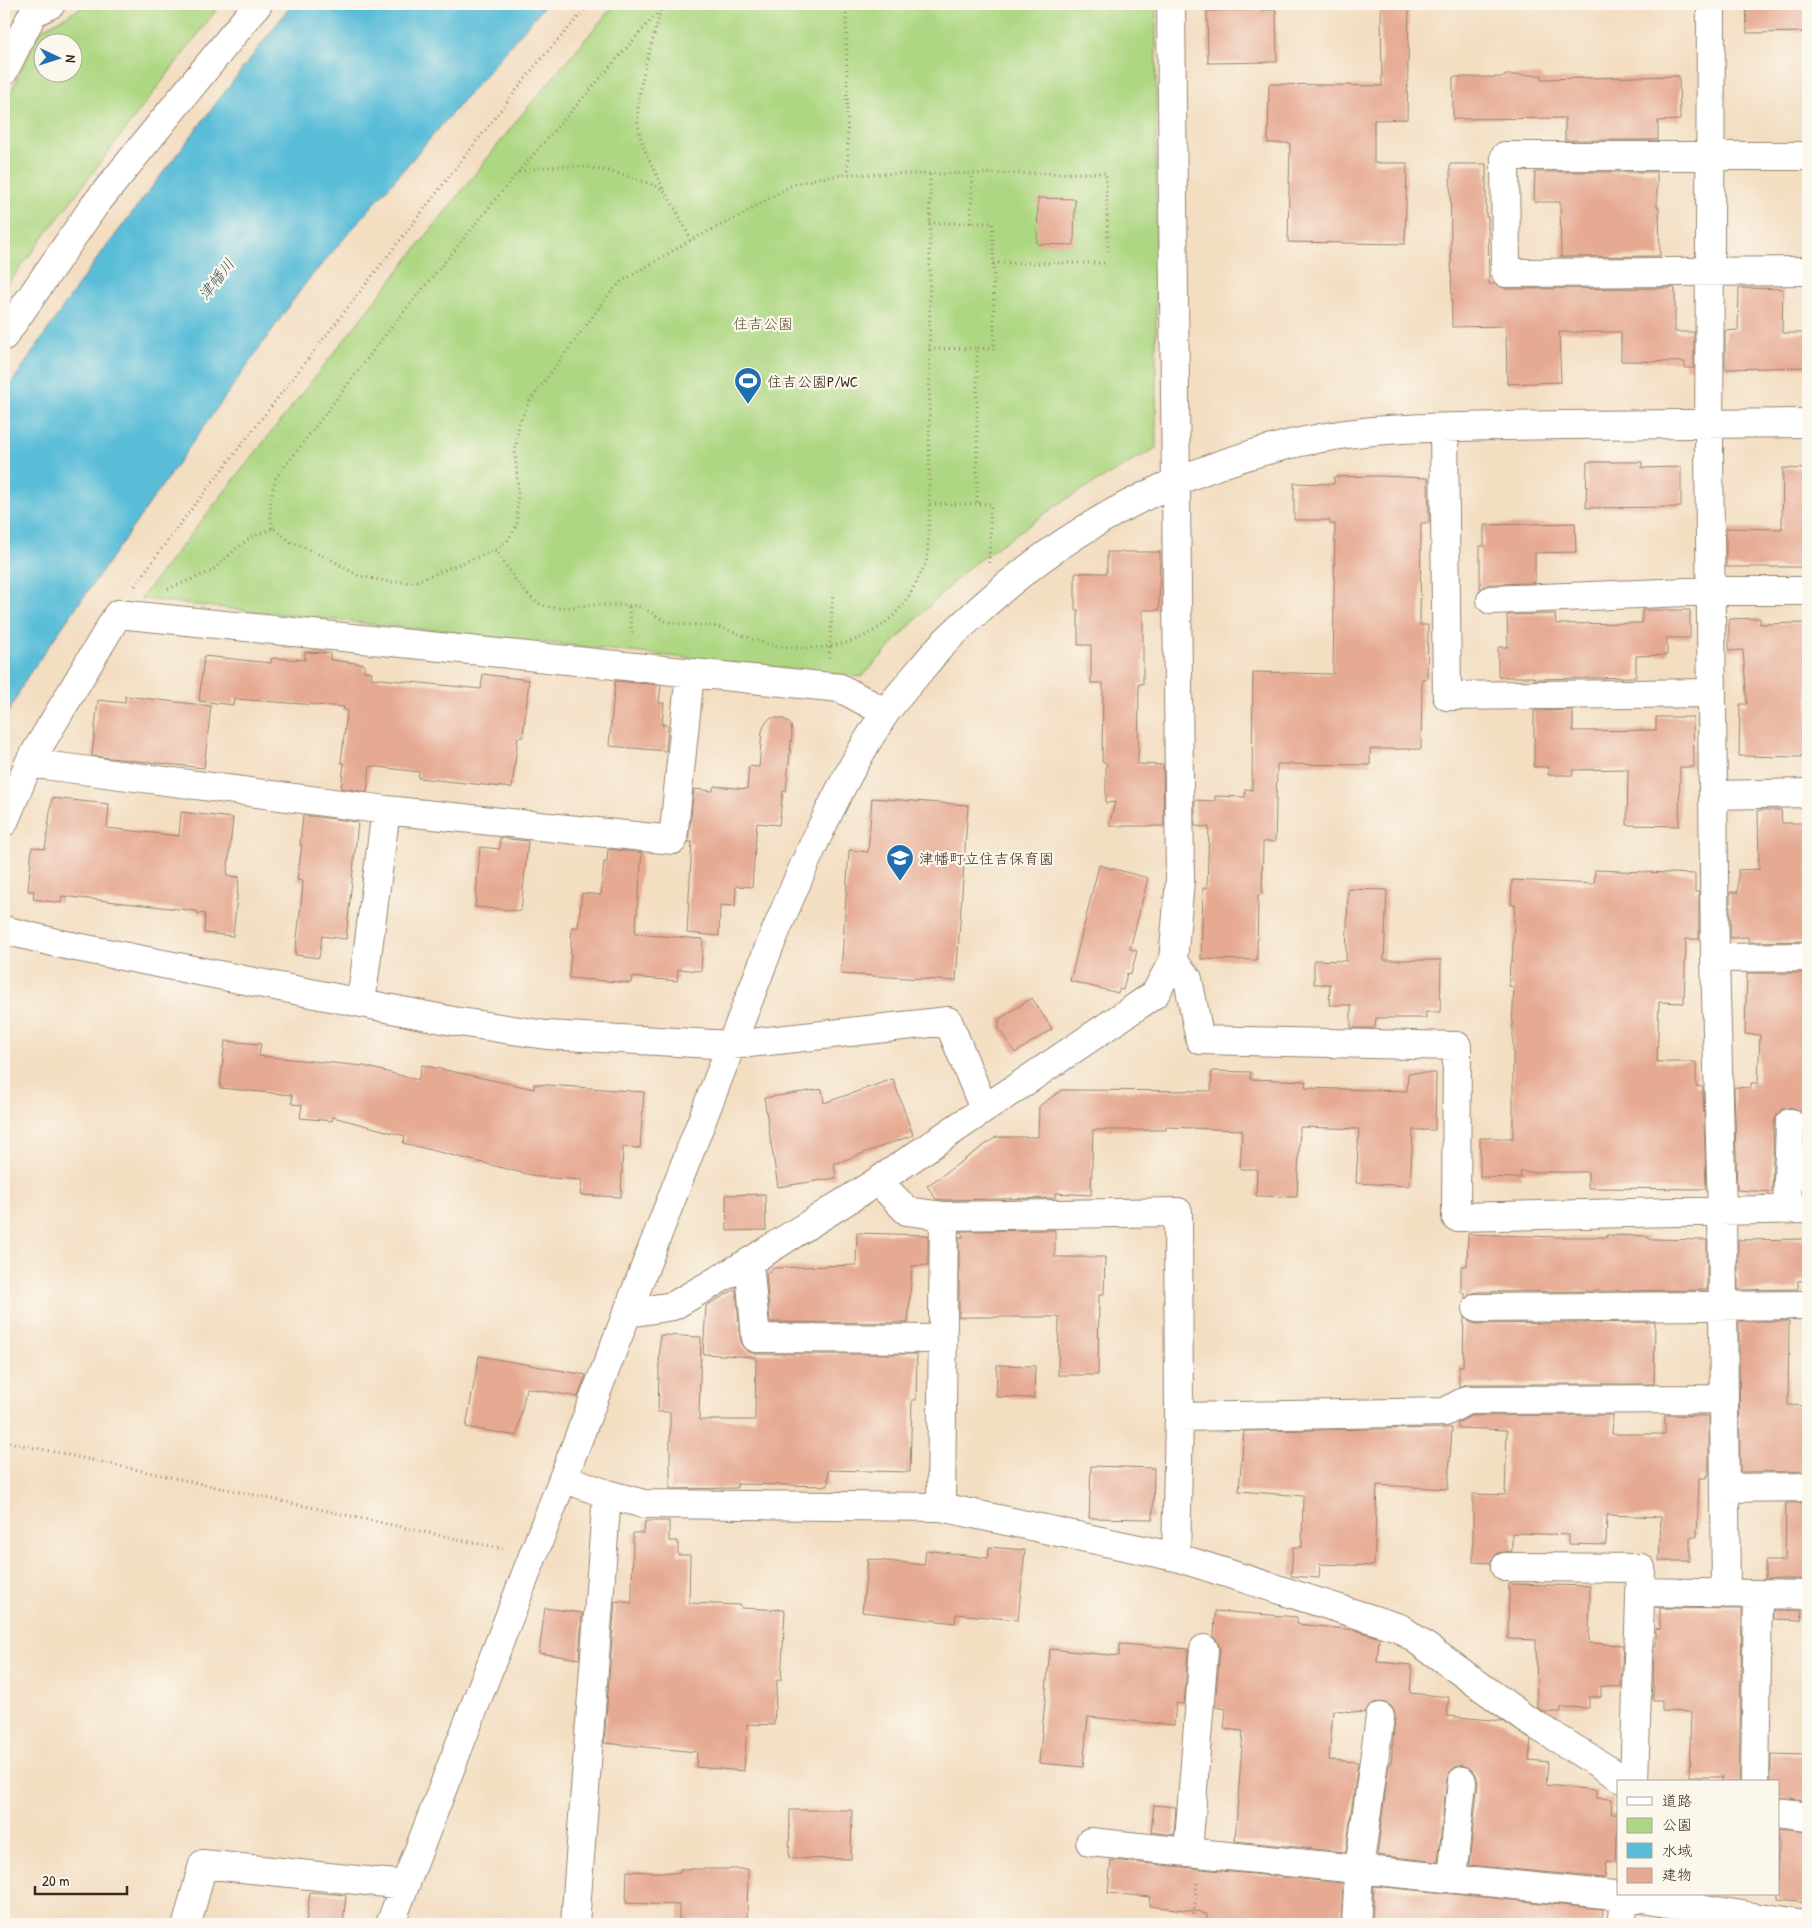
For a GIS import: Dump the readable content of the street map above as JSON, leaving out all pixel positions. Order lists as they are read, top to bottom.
{
  "water": ["津幡川"],
  "parks": ["住吉公園"],
  "places": {
    "sports": ["住吉公園P/WC"],
    "school or university": ["津幡町立住吉保育園"]
  },
  "legend": [
    "道路",
    "公園",
    "水域",
    "建物"
  ],
  "scale_bar": "20 m",
  "north": "right"
}
